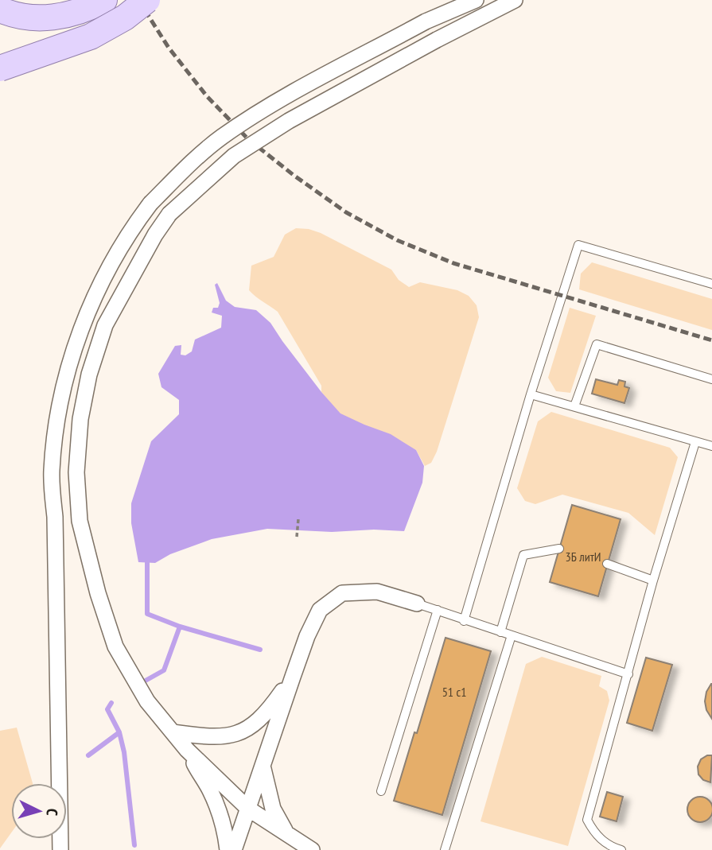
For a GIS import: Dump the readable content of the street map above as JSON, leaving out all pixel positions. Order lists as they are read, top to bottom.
{
  "house_numbers": ["3Б литИ", "51 с1"],
  "north": "right"
}
